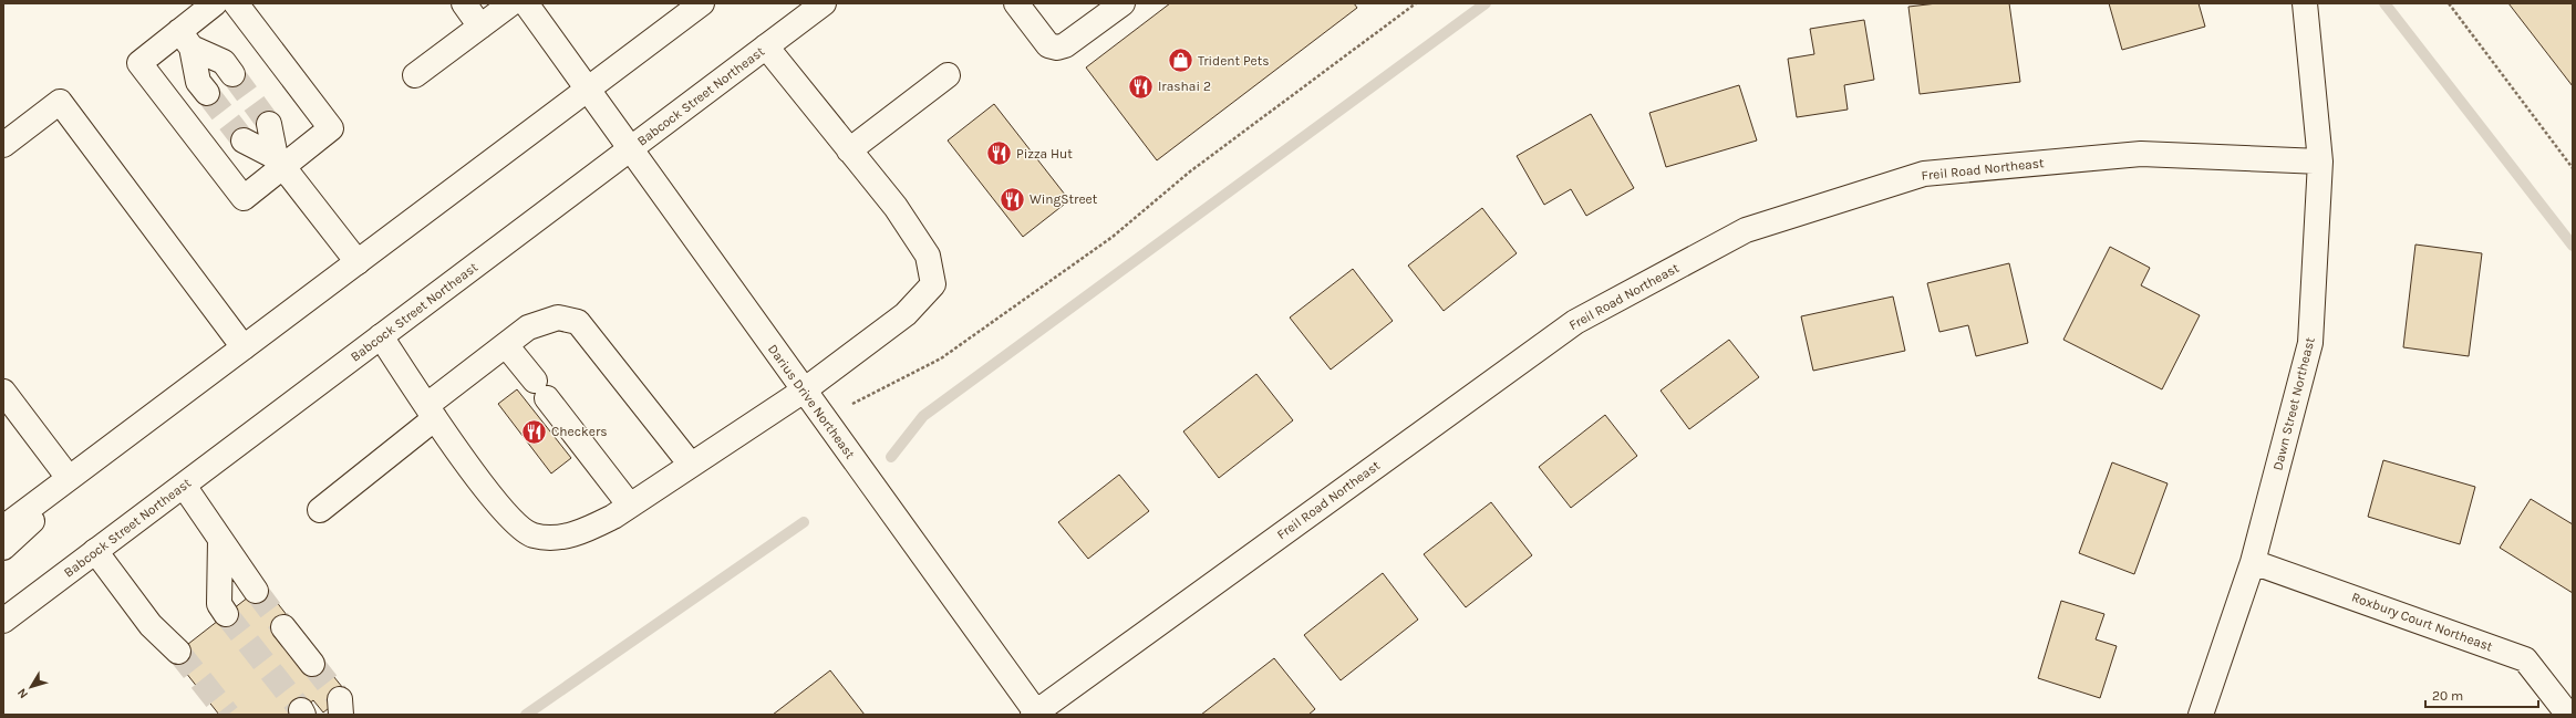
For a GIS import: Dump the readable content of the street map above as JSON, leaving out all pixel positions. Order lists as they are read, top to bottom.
{
  "streets": {
    "street": [
      "Babcock Street Northeast",
      "Freil Road Northeast",
      "Darius Drive Northeast",
      "Dawn Street Northeast",
      "Roxbury Court Northeast"
    ]
  },
  "crossings": [
    ["Babcock Street Northeast", "Darius Drive Northeast"],
    ["Freil Road Northeast", "Darius Drive Northeast"],
    ["Freil Road Northeast", "Dawn Street Northeast"],
    ["Dawn Street Northeast", "Roxbury Court Northeast"]
  ],
  "places": {
    "shop": ["Trident Pets"],
    "restaurant": [
      "Irashai 2",
      "Pizza Hut",
      "WingStreet",
      "Checkers"
    ]
  },
  "scale_bar": "20 m",
  "north": "bottom left"
}
